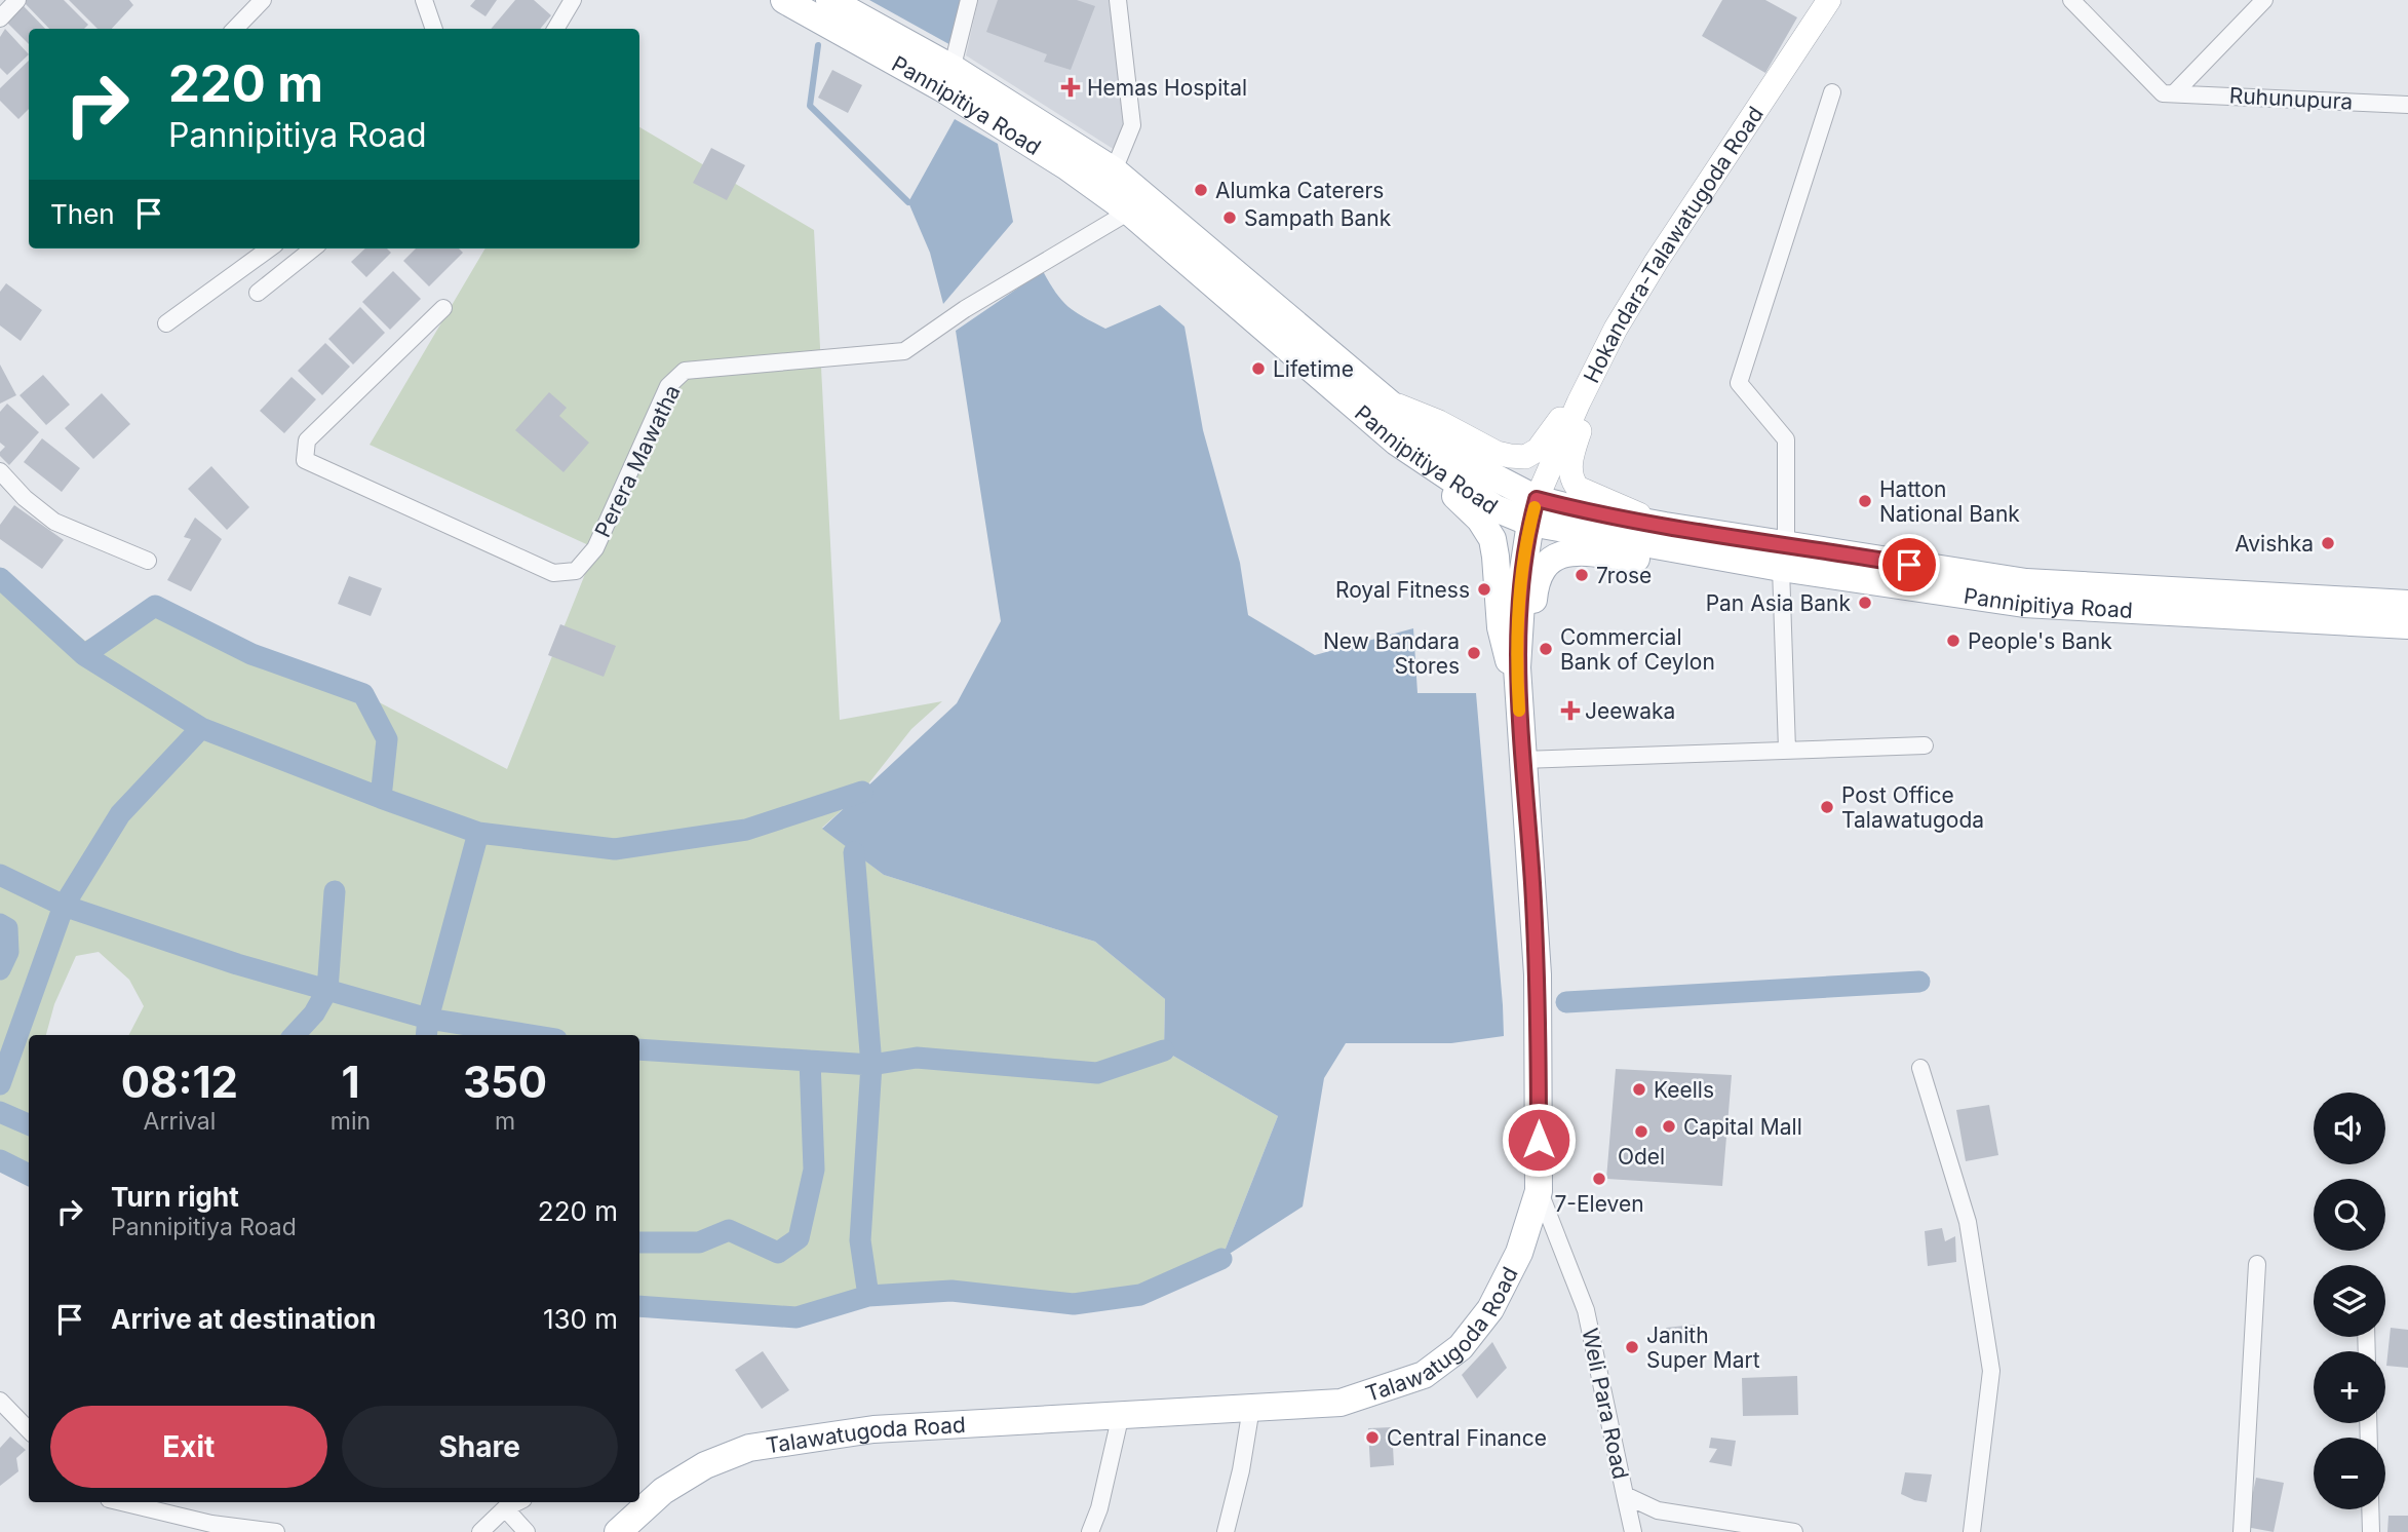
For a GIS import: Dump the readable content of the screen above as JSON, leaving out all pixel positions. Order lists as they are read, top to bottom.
{
  "streets": {
    "main road": ["Pannipitiya Road", "Hokandara-Talawatugoda Road", "Talawatugoda Road"],
    "street": ["Ruhunupura", "Perera Mawatha", "Weli Para Road"]
  },
  "crossings": [
    ["Pannipitiya Road", "Hokandara-Talawatugoda Road"],
    ["Pannipitiya Road", "Perera Mawatha"],
    ["Pannipitiya Road", "Talawatugoda Road"],
    ["Hokandara-Talawatugoda Road", "Talawatugoda Road"],
    ["Talawatugoda Road", "Weli Para Road"]
  ],
  "places": {
    "health": ["Hemas Hospital", "Jeewaka"],
    "other": [
      "Alumka Caterers",
      "Sampath Bank",
      "Lifetime",
      "Hatton National Bank",
      "Avishka",
      "7rose",
      "Royal Fitness",
      "Pan Asia Bank",
      "People's Bank",
      "Commercial Bank of Ceylon",
      "New Bandara Stores",
      "Post Office Talawatugoda",
      "Keells",
      "Capital Mall",
      "Odel",
      "7-Eleven",
      "Janith Super Mart",
      "Central Finance"
    ]
  },
  "page": {
    "turn": ["220 m", "Pannipitiya Road"],
    "then": "Then",
    "eta": [
      "08:12",
      "Arrival",
      "1",
      "min",
      "350",
      "m"
    ],
    "map_buttons": ["+", "−"],
    "list": [
      {
        "name": "Turn right",
        "note": "Pannipitiya Road",
        "value": "220 m"
      },
      {
        "name": "Arrive at destination",
        "value": "130 m"
      }
    ],
    "buttons": ["Exit", "Share"]
  }
}
